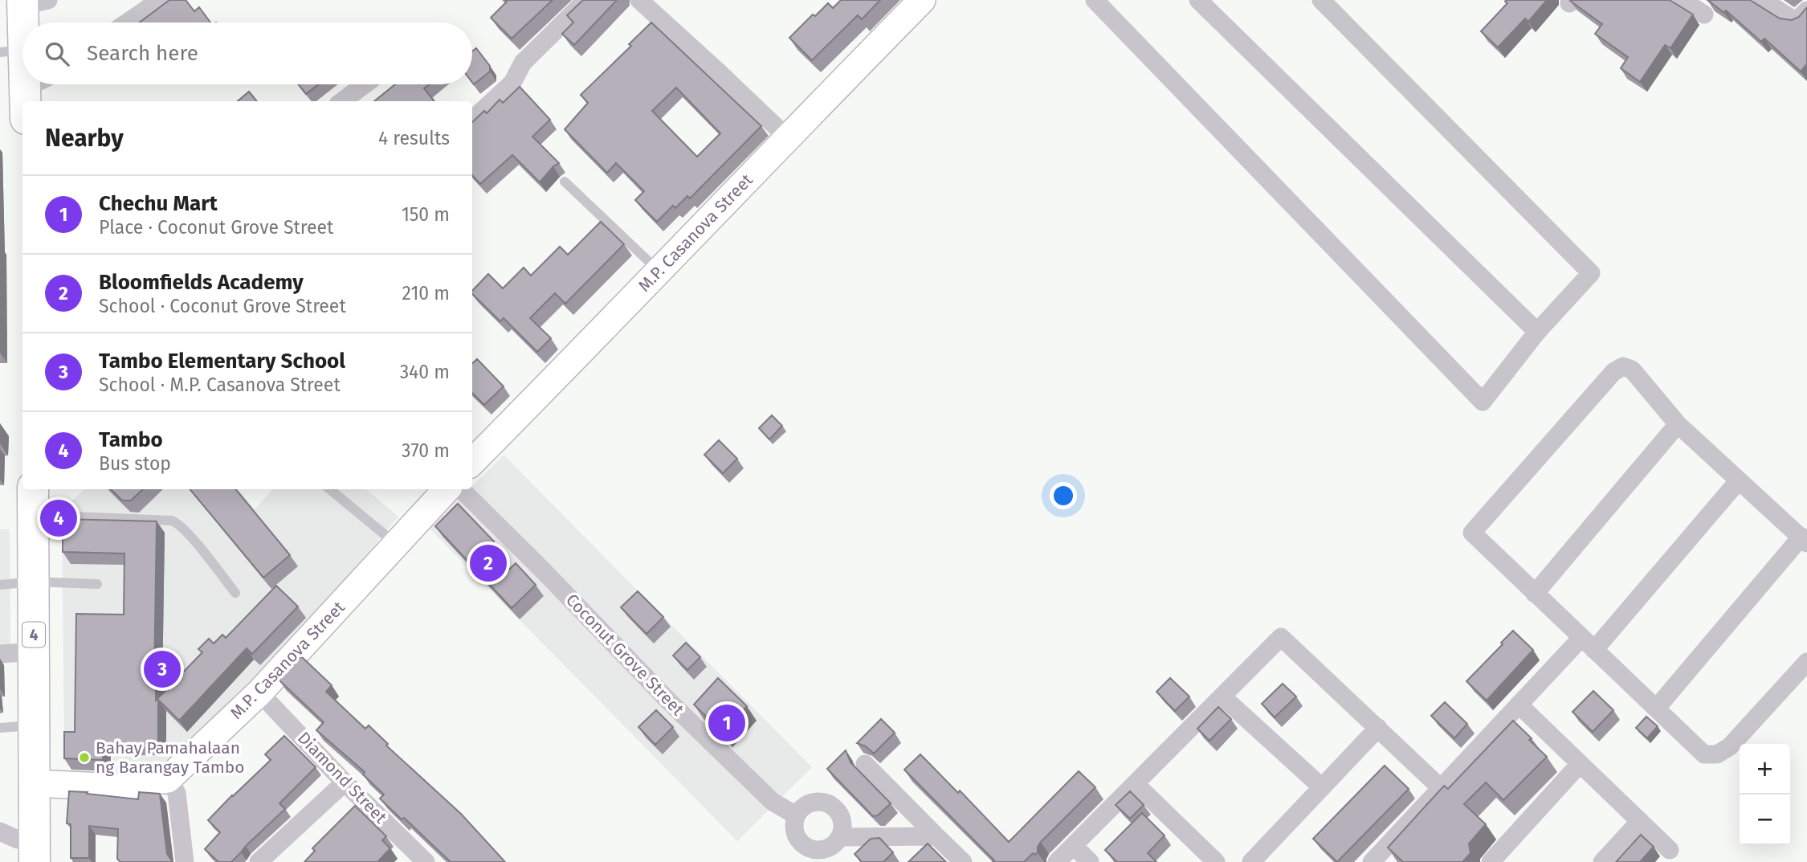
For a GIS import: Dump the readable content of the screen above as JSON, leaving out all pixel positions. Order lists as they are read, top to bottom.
{
  "streets": {
    "highway": ["4"],
    "street": ["M.P. Casanova Street", "Coconut Grove Street", "Diamond Street"]
  },
  "crossings": [
    ["M.P. Casanova Street", "Diamond Street"]
  ],
  "places": ["Bahay Pamahalaan ng Barangay Tambo"],
  "page": {
    "search": "Search here",
    "heading": ["Nearby", "4 results"],
    "list": [
      {
        "mark": "1",
        "name": "Chechu Mart",
        "note": "Place · Coconut Grove Street",
        "value": "150 m"
      },
      {
        "mark": "2",
        "name": "Bloomfields Academy",
        "note": "School · Coconut Grove Street",
        "value": "210 m"
      },
      {
        "mark": "3",
        "name": "Tambo Elementary School",
        "note": "School · M.P. Casanova Street",
        "value": "340 m"
      },
      {
        "mark": "4",
        "name": "Tambo",
        "note": "Bus stop",
        "value": "370 m"
      }
    ],
    "pins": [
      "4",
      "2",
      "3",
      "1"
    ],
    "map_buttons": ["+", "−"]
  }
}
